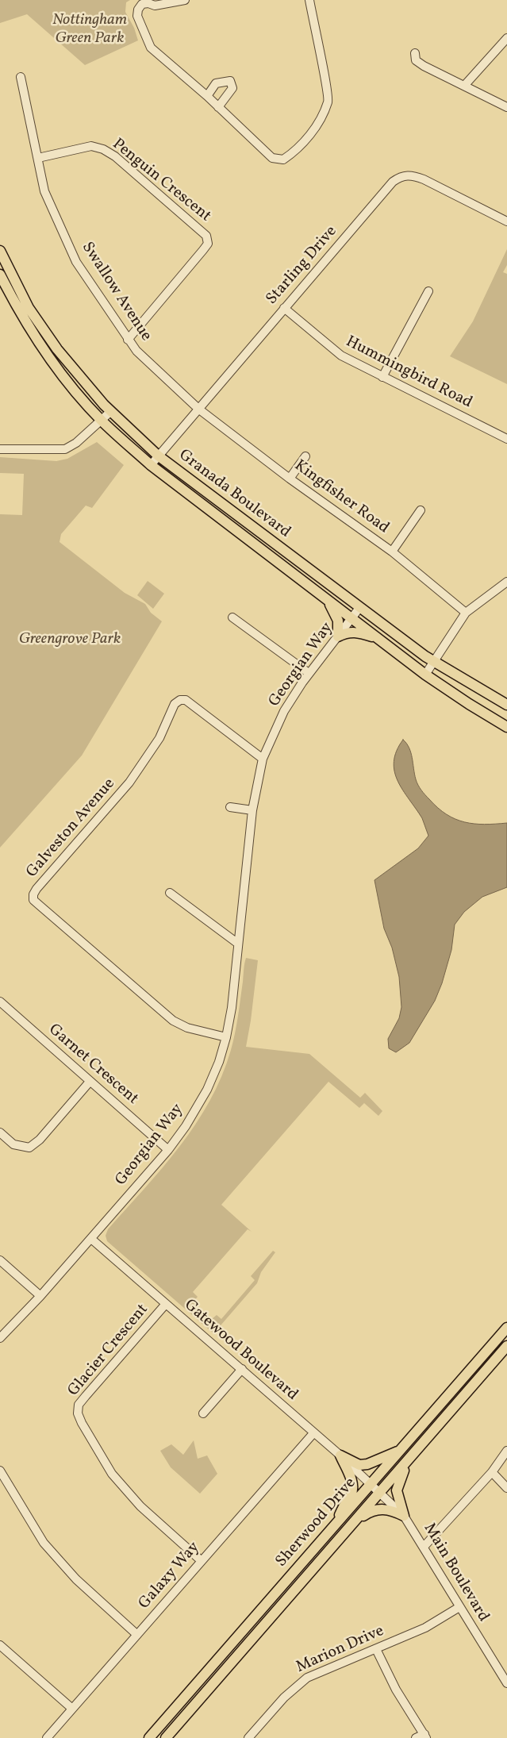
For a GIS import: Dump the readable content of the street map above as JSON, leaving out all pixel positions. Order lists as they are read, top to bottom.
{
  "streets": {
    "main road": ["Granada Boulevard", "Sherwood Drive"],
    "street": [
      "Penguin Crescent",
      "Starling Drive",
      "Swallow Avenue",
      "Hummingbird Road",
      "Kingfisher Road",
      "Georgian Way",
      "Galveston Avenue",
      "Garnet Crescent",
      "Glacier Crescent",
      "Gatewood Boulevard",
      "Main Boulevard",
      "Galaxy Way",
      "Marion Drive"
    ]
  },
  "crossings": [
    ["Penguin Crescent", "Swallow Avenue"],
    ["Starling Drive", "Swallow Avenue"],
    ["Starling Drive", "Hummingbird Road"],
    ["Starling Drive", "Granada Boulevard"],
    ["Starling Drive", "Kingfisher Road"],
    ["Swallow Avenue", "Kingfisher Road"],
    ["Granada Boulevard", "Georgian Way"],
    ["Georgian Way", "Galveston Avenue"],
    ["Georgian Way", "Garnet Crescent"],
    ["Georgian Way", "Gatewood Boulevard"],
    ["Glacier Crescent", "Gatewood Boulevard"],
    ["Glacier Crescent", "Galaxy Way"],
    ["Gatewood Boulevard", "Sherwood Drive"],
    ["Gatewood Boulevard", "Main Boulevard"],
    ["Gatewood Boulevard", "Galaxy Way"],
    ["Sherwood Drive", "Main Boulevard"],
    ["Main Boulevard", "Marion Drive"]
  ],
  "parks": ["Nottingham Green Park", "Greengrove Park"]
}
